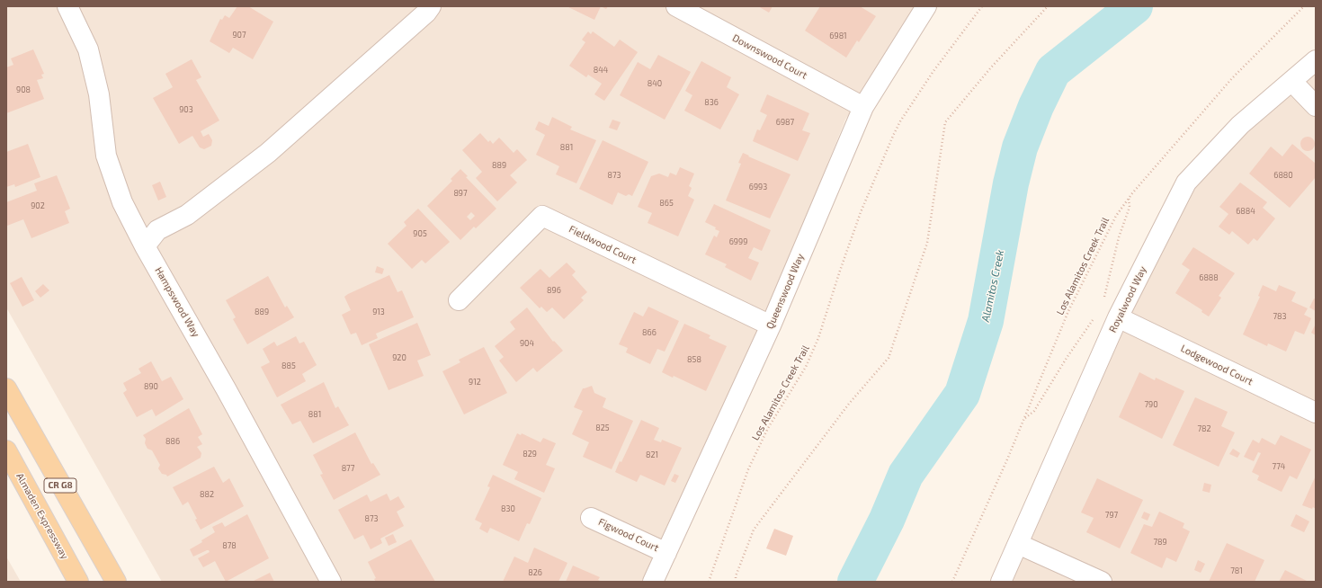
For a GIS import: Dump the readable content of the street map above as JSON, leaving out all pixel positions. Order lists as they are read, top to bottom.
{
  "streets": {
    "main road": ["CR G8", "Almaden Expressway"],
    "street": [
      "Downswood Court",
      "Fieldwood Court",
      "Queenswood Way",
      "Royalwood Way",
      "Hampswood Way",
      "Lodgewood Court",
      "Figwood Court"
    ],
    "path": ["Los Alamitos Creek Trail"]
  },
  "crossings": [
    ["Downswood Court", "Queenswood Way"],
    ["Fieldwood Court", "Queenswood Way"],
    ["Queenswood Way", "Figwood Court"],
    ["Royalwood Way", "Lodgewood Court"]
  ],
  "water": ["Alamitos Creek"],
  "house_numbers": [
    "907",
    "6981",
    "844",
    "840",
    "908",
    "836",
    "903",
    "6987",
    "881",
    "889",
    "873",
    "6880",
    "6993",
    "897",
    "865",
    "902",
    "6884",
    "905",
    "6999",
    "6888",
    "896",
    "889",
    "913",
    "783",
    "866",
    "904",
    "920",
    "858",
    "885",
    "912",
    "890",
    "790",
    "881",
    "825",
    "782",
    "886",
    "829",
    "821",
    "774",
    "877",
    "882",
    "830",
    "797",
    "873",
    "789",
    "878",
    "781",
    "826"
  ]
}
